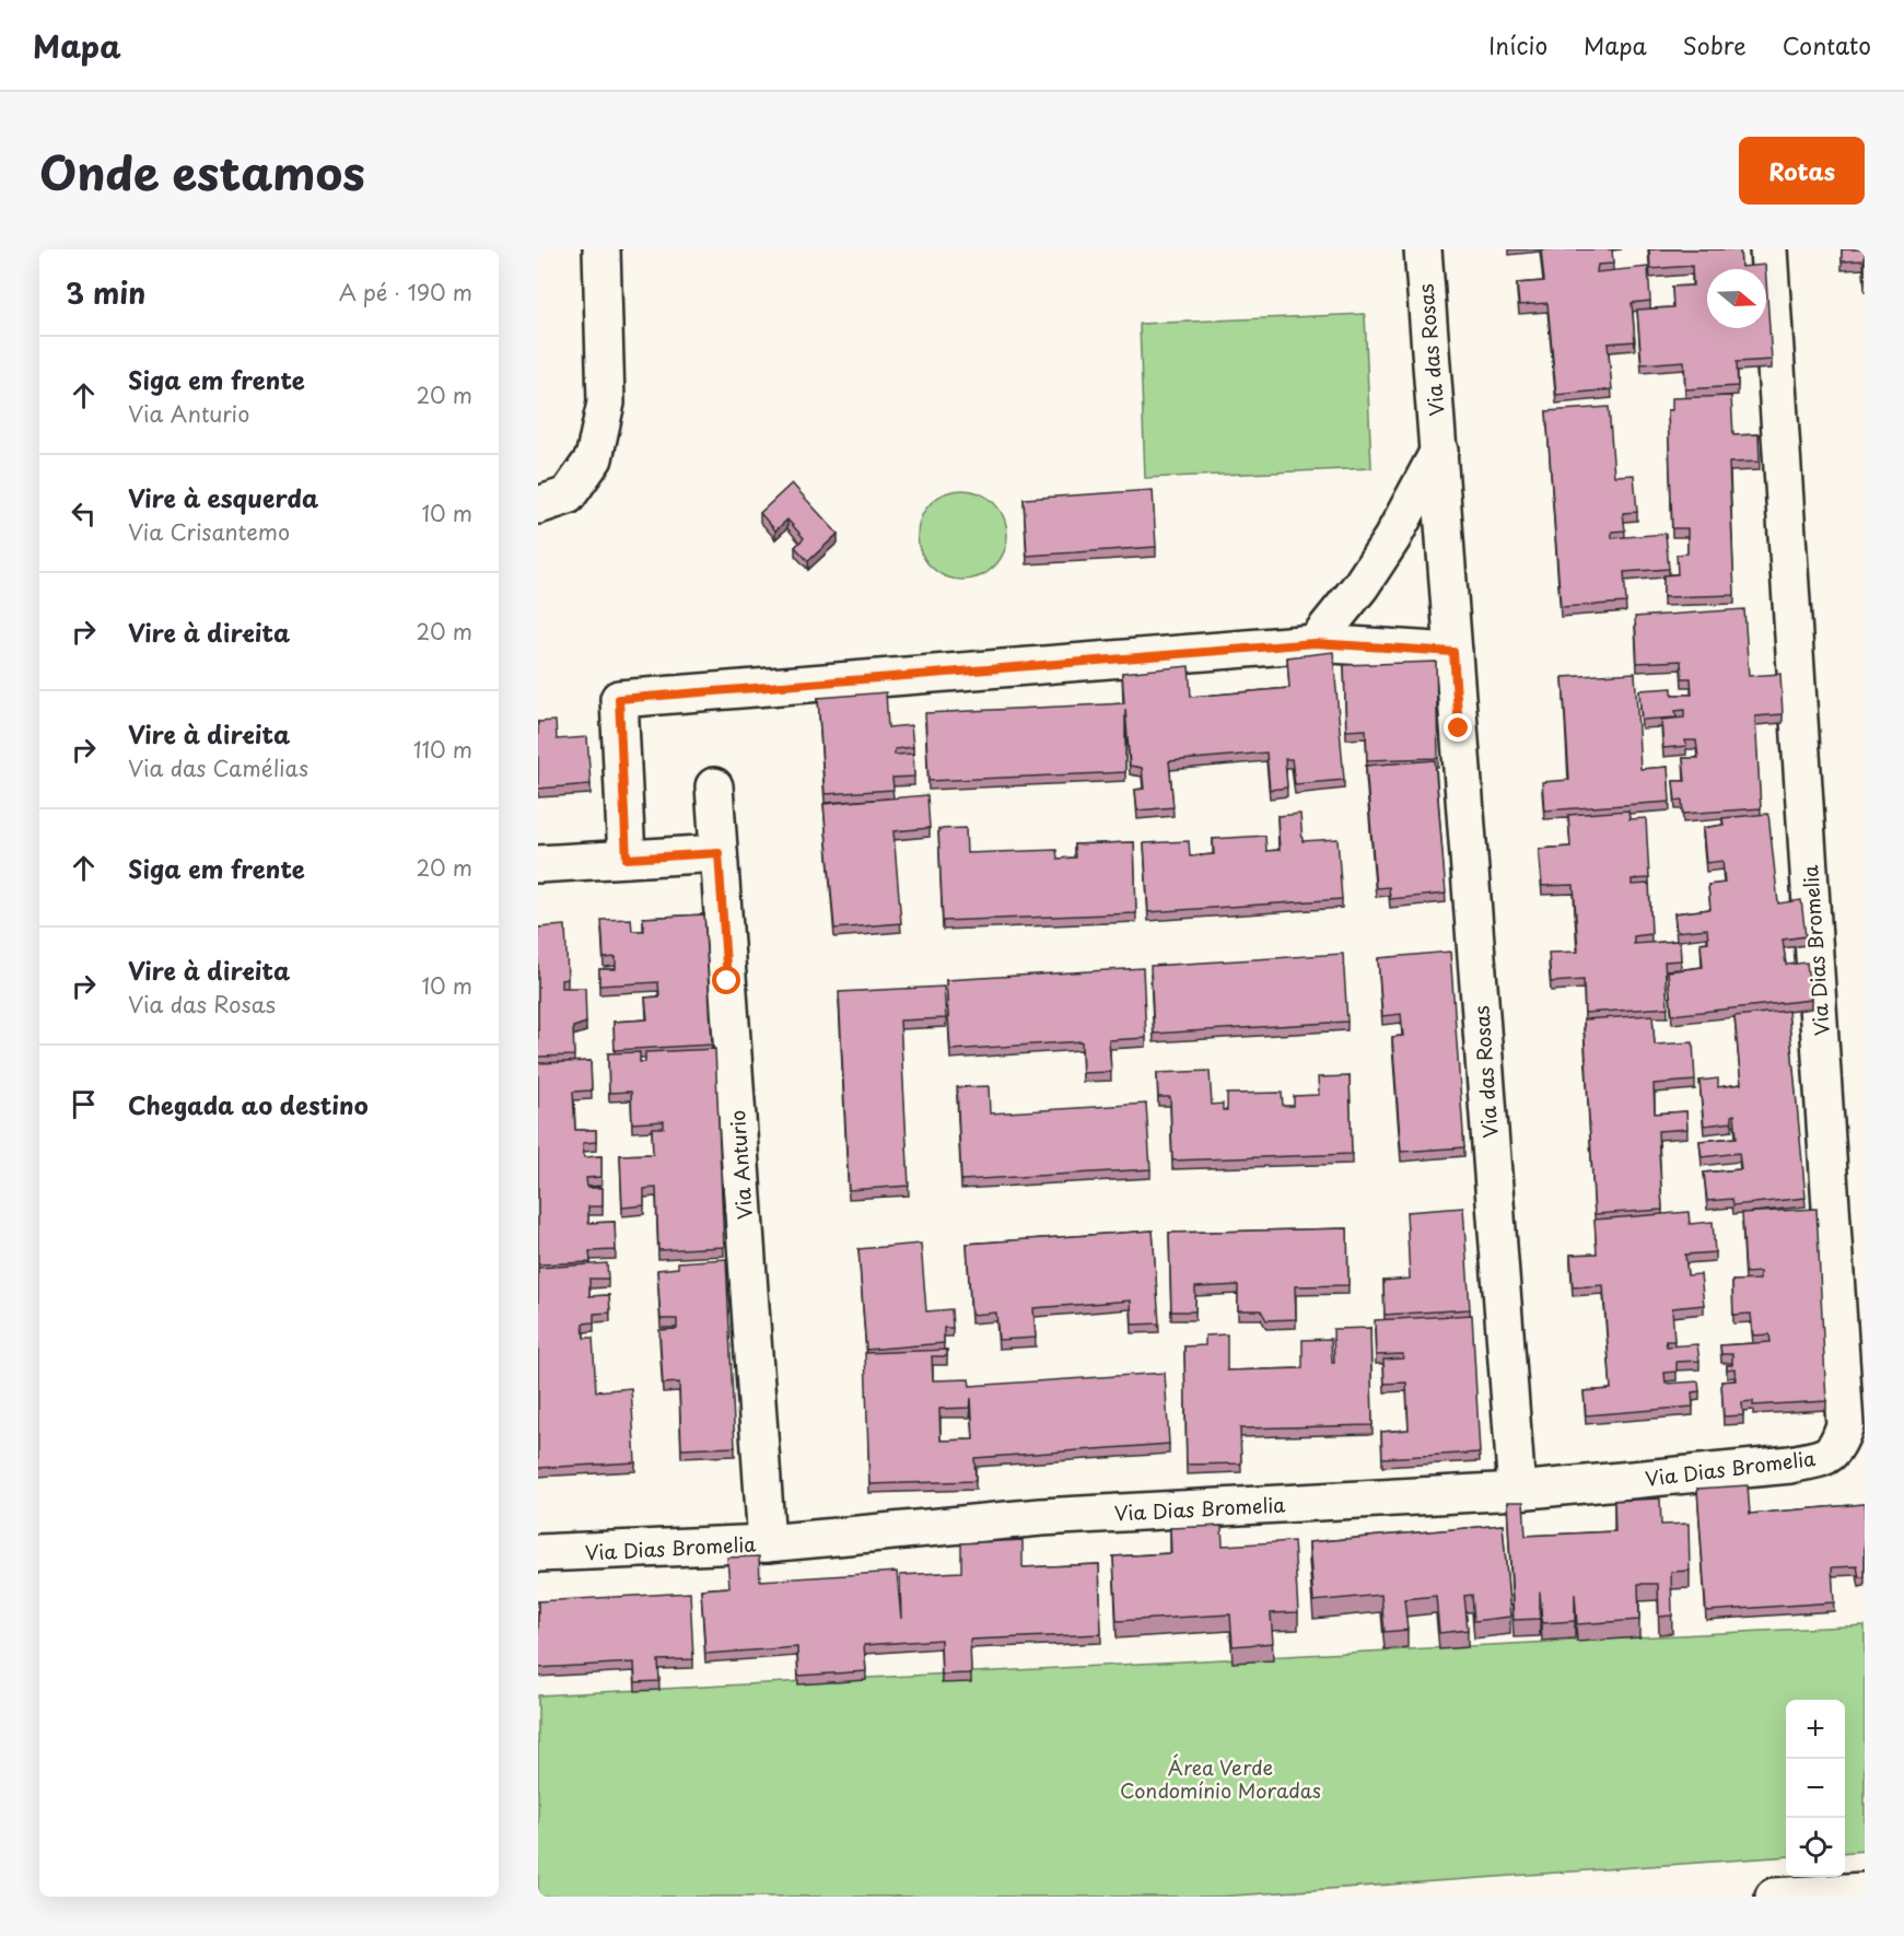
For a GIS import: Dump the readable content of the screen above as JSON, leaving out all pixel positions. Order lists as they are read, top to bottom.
{
  "streets": {
    "street": ["Via das Rosas", "Via Dias Bromelia", "Via Anturio"]
  },
  "crossings": [
    ["Via das Rosas", "Via Dias Bromelia"],
    ["Via Dias Bromelia", "Via Anturio"]
  ],
  "parks": ["Área Verde Condomínio Moradas"],
  "north": "right",
  "page": {
    "header": "Mapa",
    "nav": [
      "Início",
      "Mapa",
      "Sobre",
      "Contato"
    ],
    "title": "Onde estamos",
    "buttons": "Rotas",
    "heading": ["3 min", "A pé · 190 m"],
    "list": [
      ["Siga em frente", "Via Anturio", "20 m"],
      ["Vire à esquerda", "Via Crisantemo", "10 m"],
      ["Vire à direita", "20 m"],
      ["Vire à direita", "Via das Camélias", "110 m"],
      ["Siga em frente", "20 m"],
      ["Vire à direita", "Via das Rosas", "10 m"],
      "Chegada ao destino"
    ],
    "map_buttons": ["+", "−"]
  }
}
